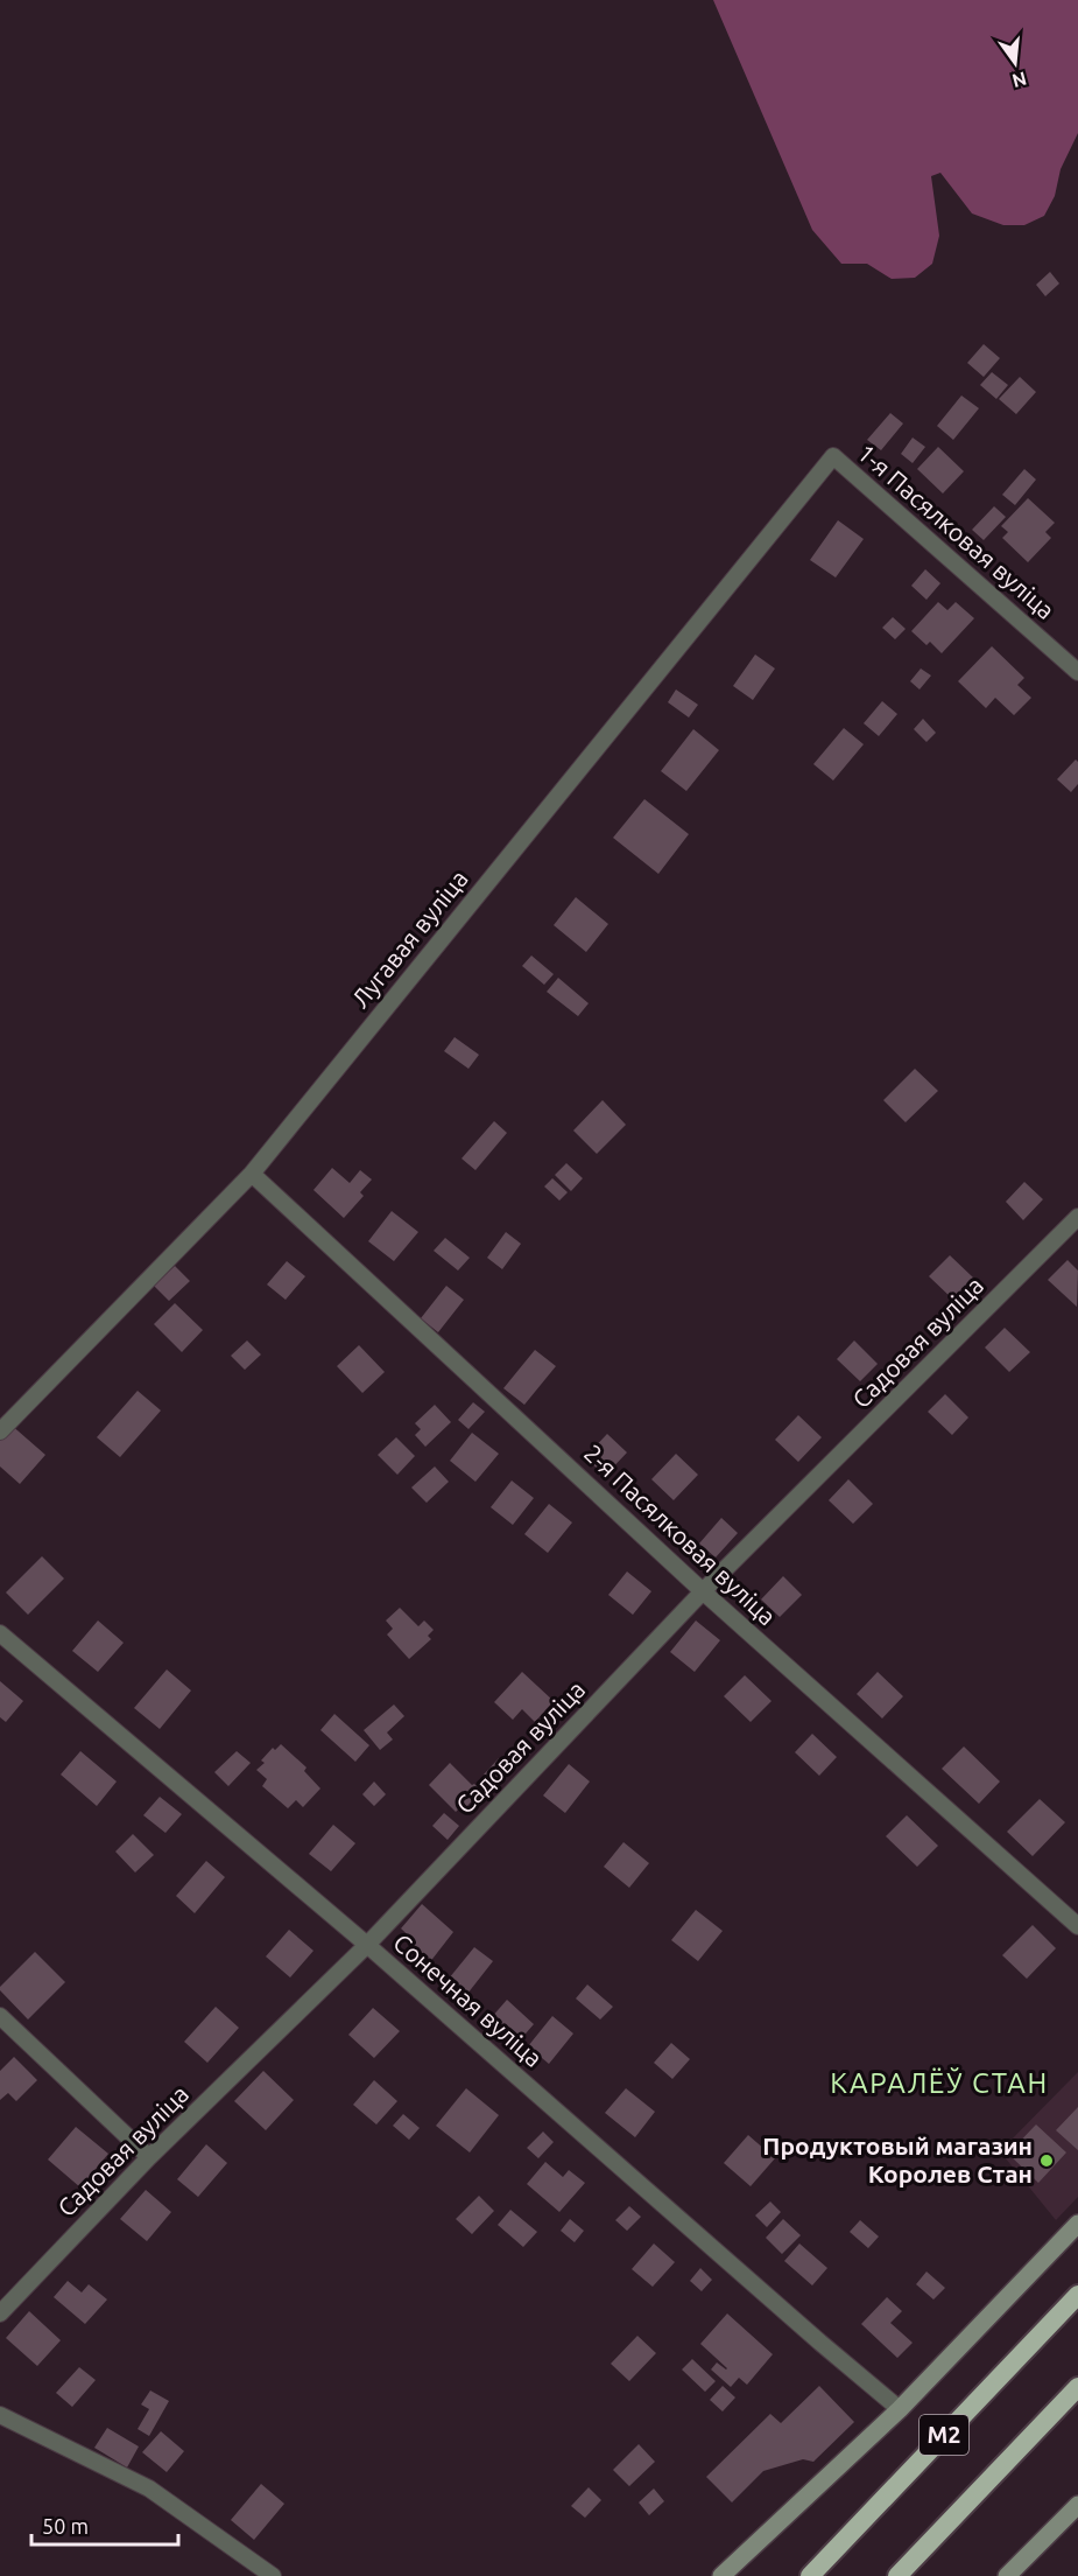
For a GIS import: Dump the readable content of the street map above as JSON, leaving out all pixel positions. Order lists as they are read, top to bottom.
{
  "streets": {
    "highway": ["М2"],
    "street": [
      "1-я Пасялковая вуліца",
      "Лугавая вуліца",
      "Садовая вуліца",
      "2-я Пасялковая вуліца",
      "Сонечная вуліца"
    ]
  },
  "crossings": [
    ["1-я Пасялковая вуліца", "Лугавая вуліца"],
    ["Лугавая вуліца", "2-я Пасялковая вуліца"],
    ["Садовая вуліца", "2-я Пасялковая вуліца"],
    ["Садовая вуліца", "Сонечная вуліца"]
  ],
  "districts": ["КАРАЛЁЎ СТАН"],
  "places": ["Продуктовый магазин Королев Стан"],
  "scale_bar": "50 m",
  "north": "bottom"
}
